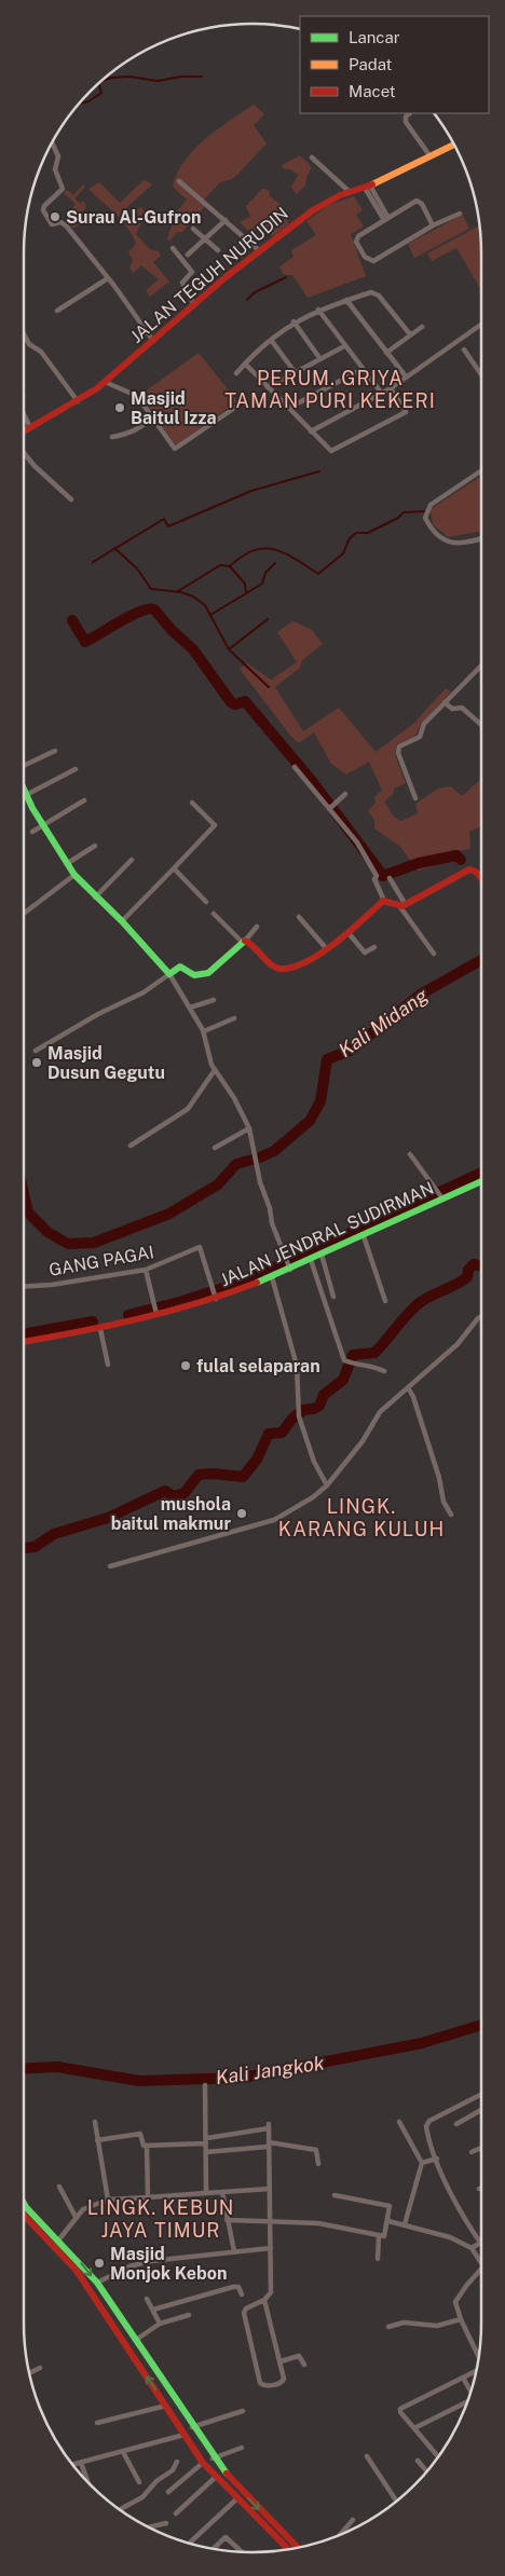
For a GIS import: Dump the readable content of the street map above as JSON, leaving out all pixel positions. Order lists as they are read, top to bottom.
{
  "streets": {
    "main road": ["JALAN TEGUH NURUDIN", "JALAN JENDRAL SUDIRMAN"],
    "street": ["GANG PAGAI"]
  },
  "crossings": [
    ["JALAN JENDRAL SUDIRMAN", "GANG PAGAI"]
  ],
  "districts": ["PERUM. GRIYA TAMAN PURI KEKERI", "LINGK. KARANG KULUH", "LINGK. KEBUN JAYA TIMUR"],
  "water": ["Kali Midang", "Kali Jangkok"],
  "places": [
    "Surau Al-Gufron",
    "Masjid Baitul Izza",
    "Masjid Dusun Gegutu",
    "fulal selaparan",
    "mushola baitul makmur",
    "Masjid Monjok Kebon"
  ],
  "legend": ["Lancar", "Padat", "Macet"]
}
